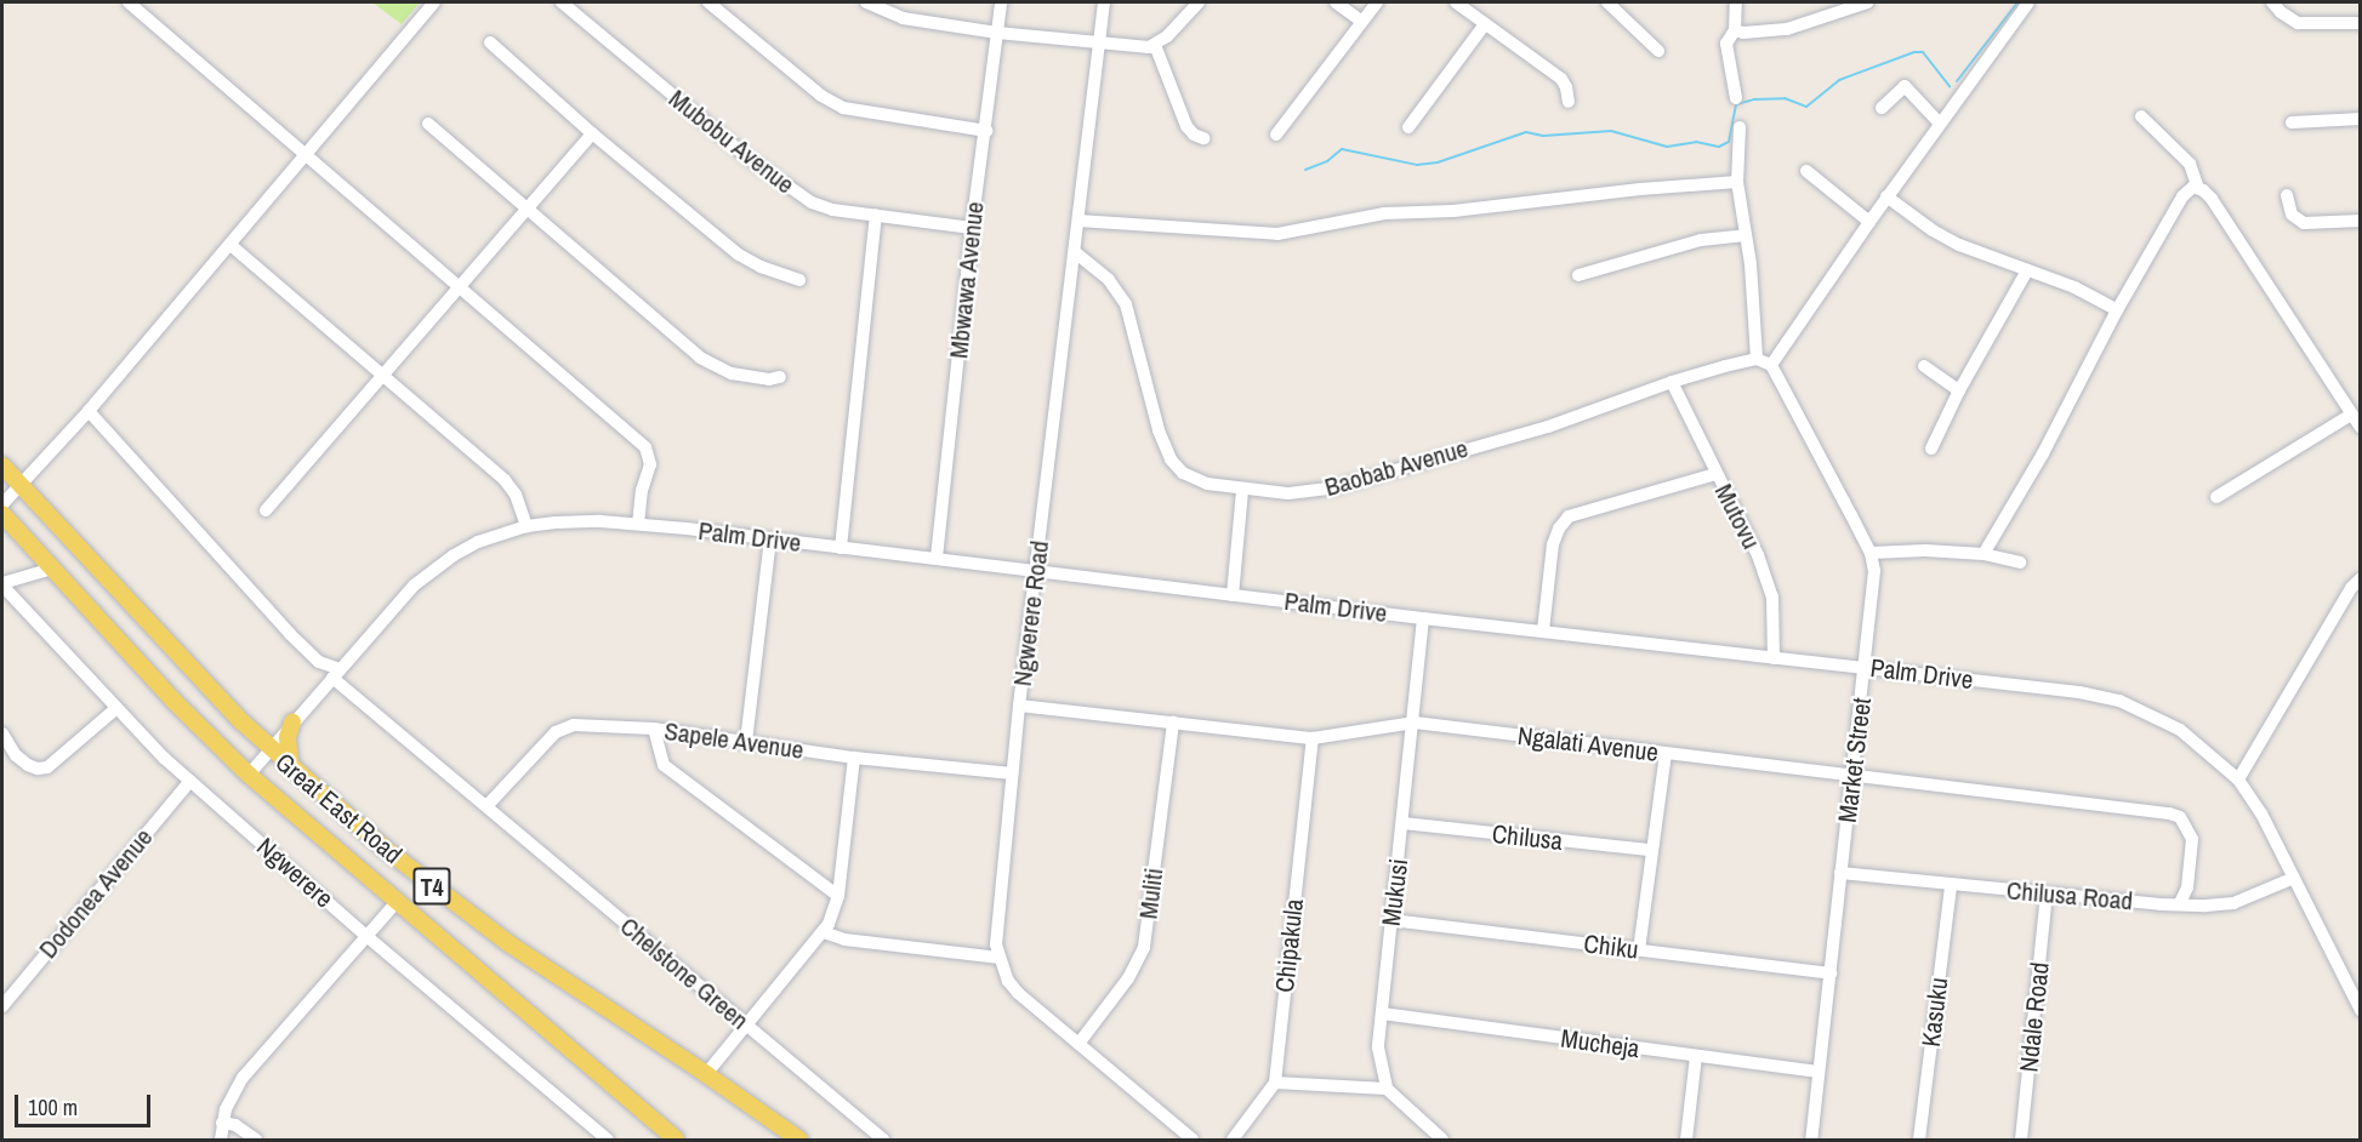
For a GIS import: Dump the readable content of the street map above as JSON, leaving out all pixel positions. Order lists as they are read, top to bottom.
{
  "streets": {
    "main road": ["Great East Road", "T4"],
    "street": [
      "Mubobu Avenue",
      "Mbwawa Avenue",
      "Baobab Avenue",
      "Mutovu",
      "Palm Drive",
      "Ngwerere Road",
      "Sapele Avenue",
      "Ngalati Avenue",
      "Market Street",
      "Chilusa",
      "Ngwerere",
      "Mukusi",
      "Dodonea Avenue",
      "Muliti",
      "Chilusa Road",
      "Chipakula",
      "Chiku",
      "Chelstone Green",
      "Kasuku",
      "Ndale Road",
      "Mucheja"
    ]
  },
  "crossings": [
    ["Mubobu Avenue", "Mbwawa Avenue"],
    ["Mbwawa Avenue", "Palm Drive"],
    ["Baobab Avenue", "Mutovu"],
    ["Baobab Avenue", "Ngwerere Road"],
    ["Mutovu", "Palm Drive"],
    ["Palm Drive", "Ngwerere Road"],
    ["Palm Drive", "Market Street"],
    ["Palm Drive", "Great East Road"],
    ["Palm Drive", "Mukusi"],
    ["Palm Drive", "Chilusa Road"],
    ["Palm Drive", "Chelstone Green"],
    ["Ngwerere Road", "Sapele Avenue"],
    ["Ngwerere Road", "Ngalati Avenue"],
    ["Ngwerere Road", "Muliti"],
    ["Sapele Avenue", "Chelstone Green"],
    ["Ngalati Avenue", "Market Street"],
    ["Ngalati Avenue", "Mukusi"],
    ["Ngalati Avenue", "Muliti"],
    ["Ngalati Avenue", "Chilusa Road"],
    ["Ngalati Avenue", "Chipakula"],
    ["Market Street", "Chilusa Road"],
    ["Market Street", "Chiku"],
    ["Market Street", "Mucheja"],
    ["Chilusa", "Mukusi"],
    ["Ngwerere", "Dodonea Avenue"],
    ["Mukusi", "Chiku"],
    ["Mukusi", "Mucheja"],
    ["Chilusa Road", "Kasuku"],
    ["Chilusa Road", "Ndale Road"]
  ],
  "scale_bar": "100 m"
}
